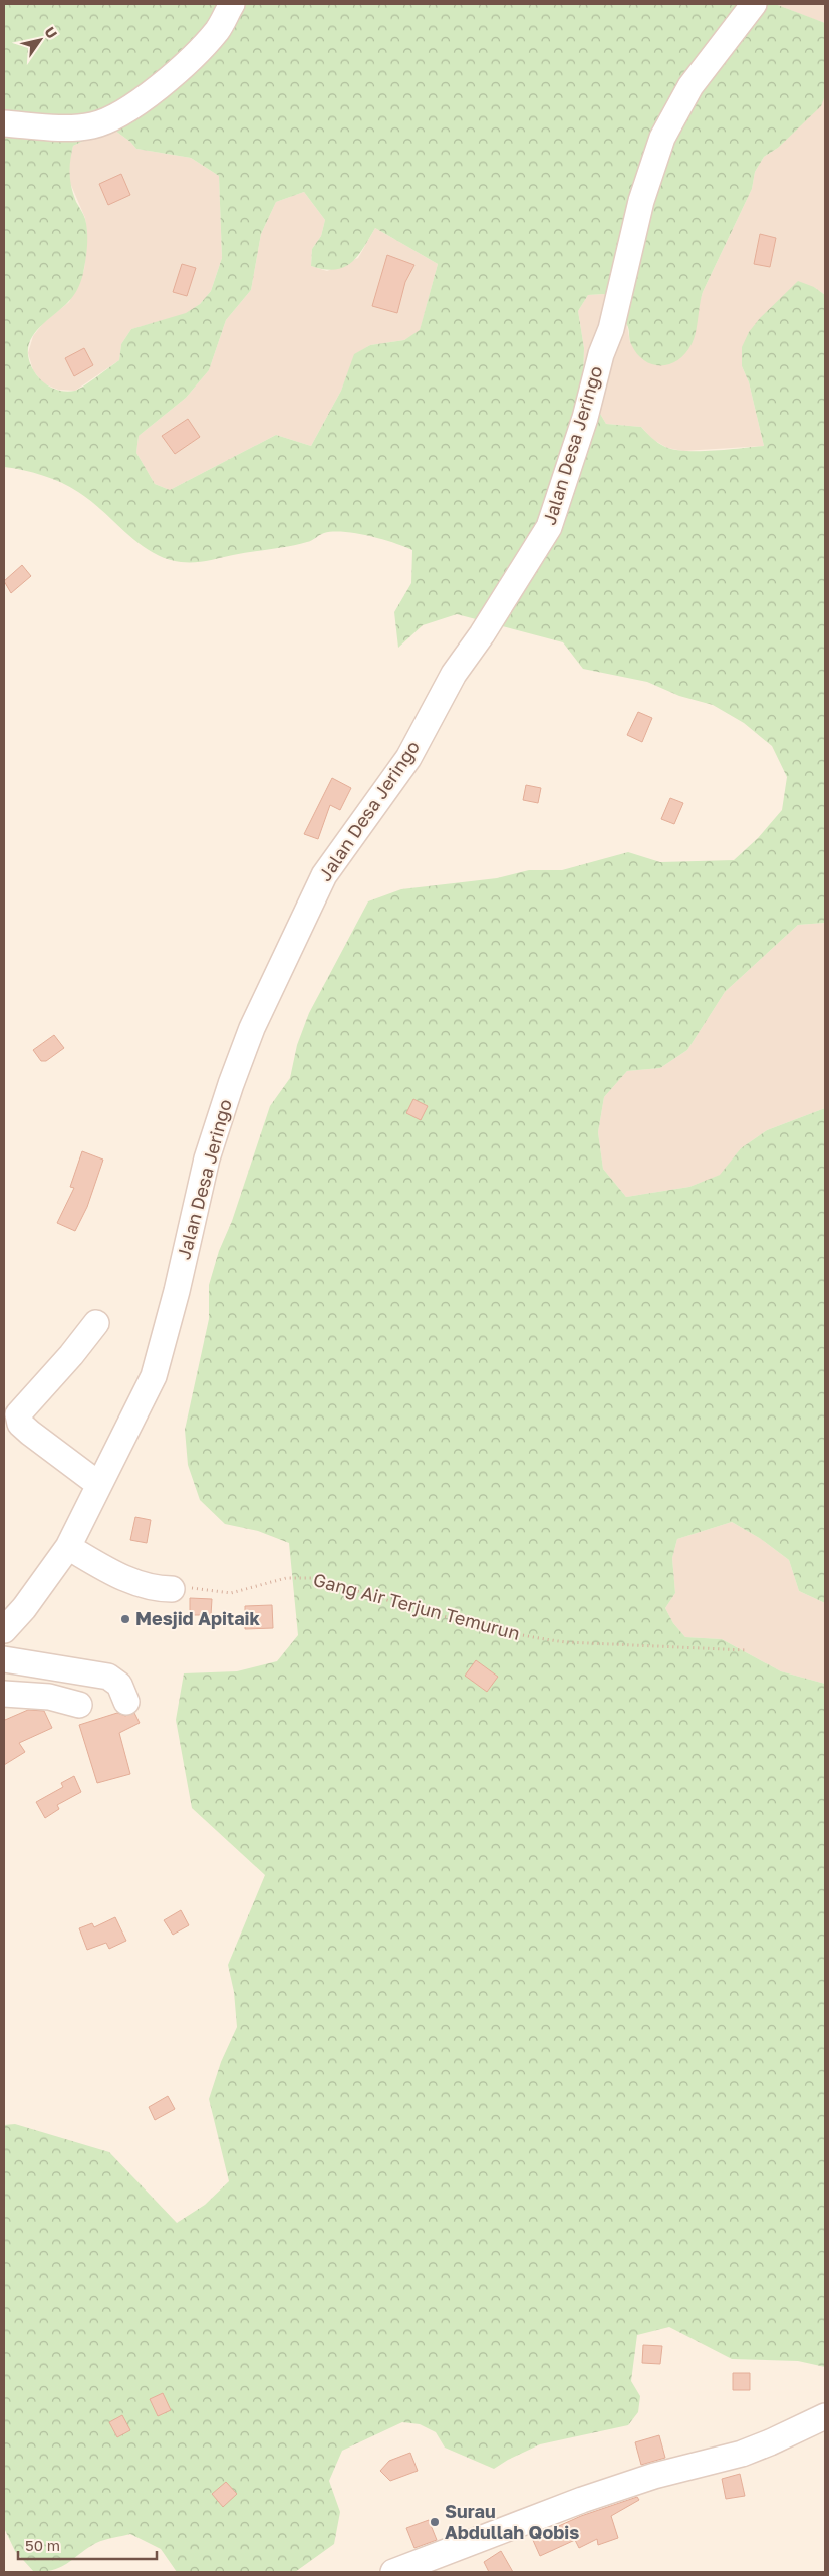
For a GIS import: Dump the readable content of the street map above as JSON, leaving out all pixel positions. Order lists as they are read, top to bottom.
{
  "streets": {
    "street": ["Jalan Desa Jeringo"],
    "path": ["Gang Air Terjun Temurun"]
  },
  "places": ["Mesjid Apitaik", "Surau Abdullah Qobis"],
  "scale_bar": "50 m",
  "north": "top right"
}
